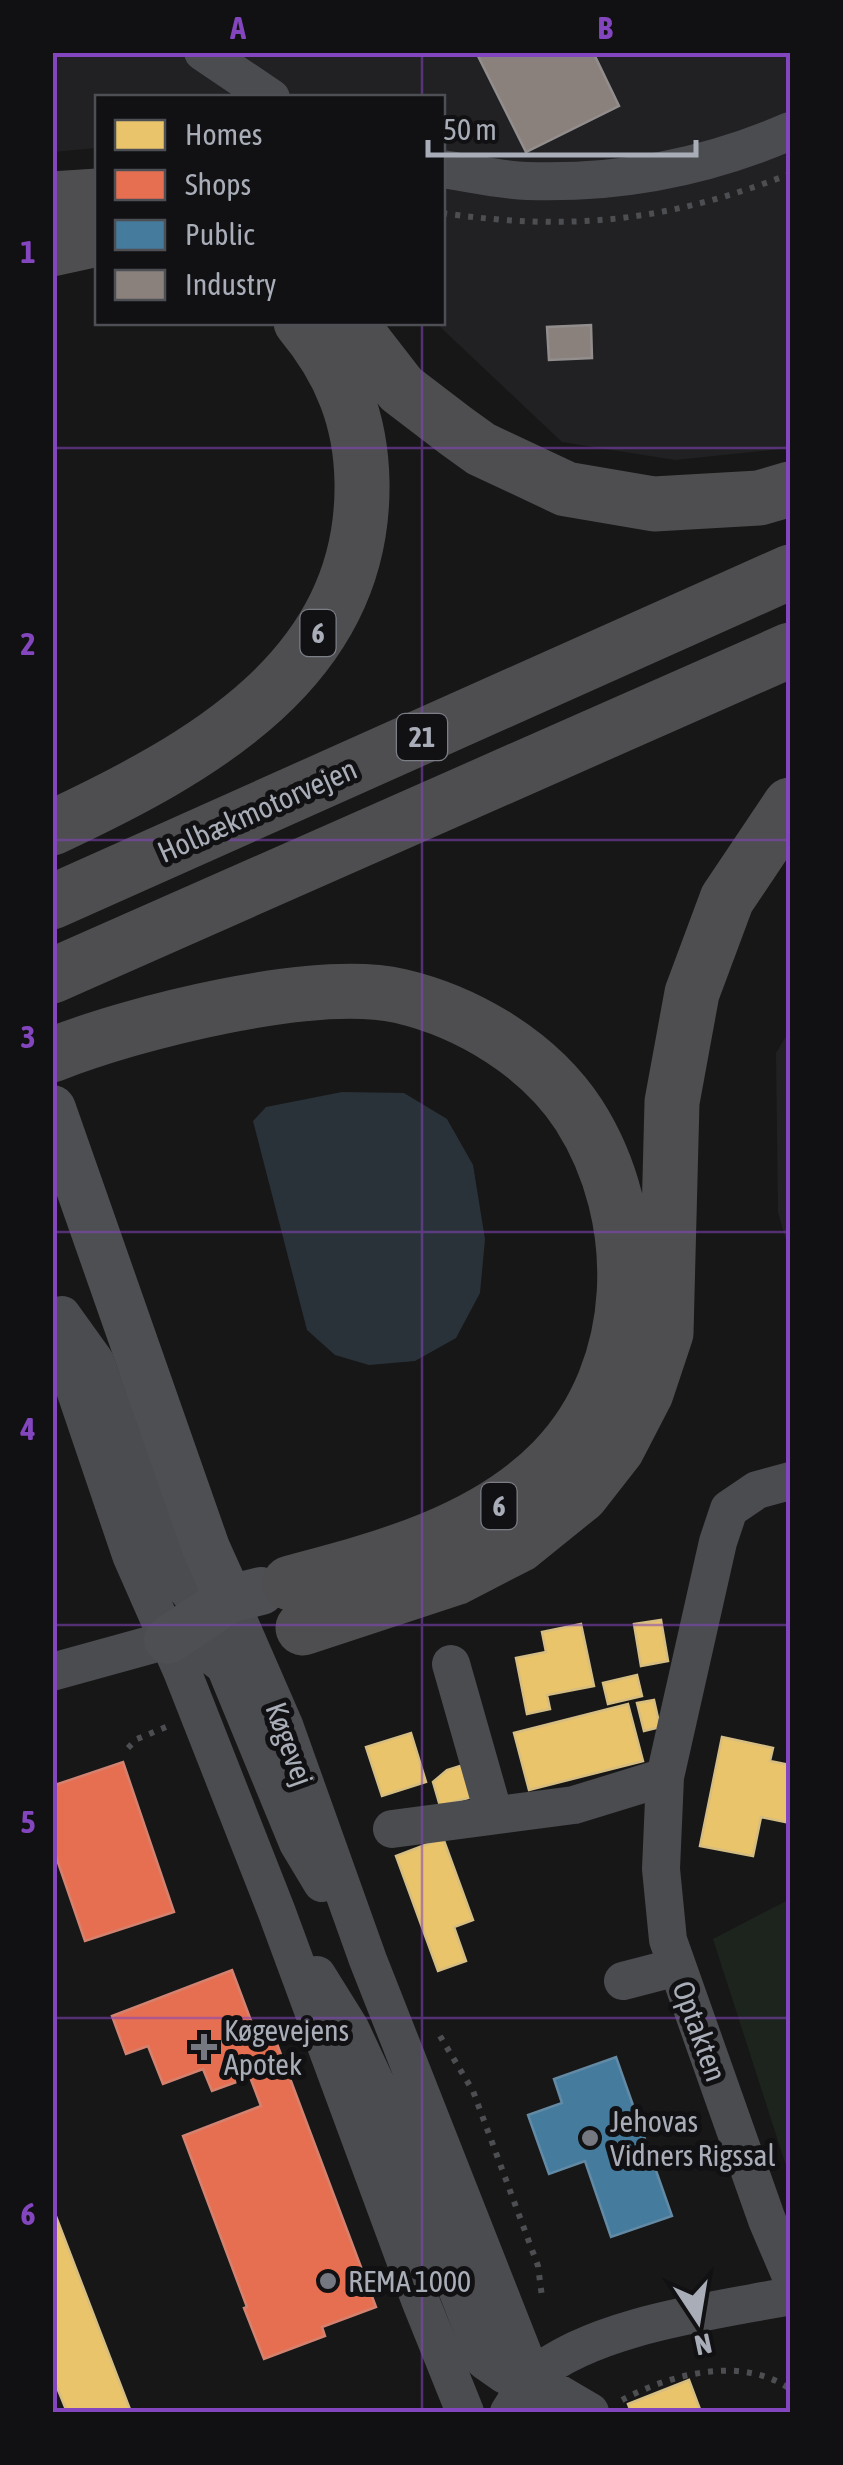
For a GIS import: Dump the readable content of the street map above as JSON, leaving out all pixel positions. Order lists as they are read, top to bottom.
{
  "streets": {
    "highway": ["6", "21", "Holbækmotorvejen"],
    "main road": ["Køgevej"],
    "street": ["Optakten"]
  },
  "crossings": [
    ["6", "Køgevej"]
  ],
  "places": {
    "health": ["Køgevejens Apotek"],
    "other": ["Jehovas Vidners Rigssal", "REMA 1000"]
  },
  "legend": [
    "Homes",
    "Shops",
    "Public",
    "Industry"
  ],
  "scale_bar": "50 m",
  "north": "bottom",
  "grid": {
    "columns": ["A", "B"],
    "rows": [
      "1",
      "2",
      "3",
      "4",
      "5",
      "6"
    ]
  }
}
